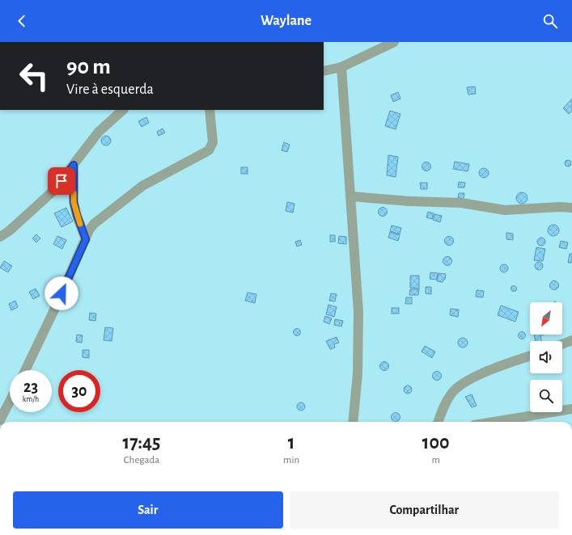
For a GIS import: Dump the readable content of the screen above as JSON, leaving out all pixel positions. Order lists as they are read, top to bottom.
{
  "north": "bottom left",
  "page": {
    "header": "Waylane",
    "turn": ["90 m", "Vire à esquerda"],
    "speed": "23 km/h",
    "limit": "30",
    "eta": [
      "17:45",
      "Chegada",
      "1",
      "min",
      "100",
      "m"
    ],
    "buttons": ["Sair", "Compartilhar"]
  }
}
